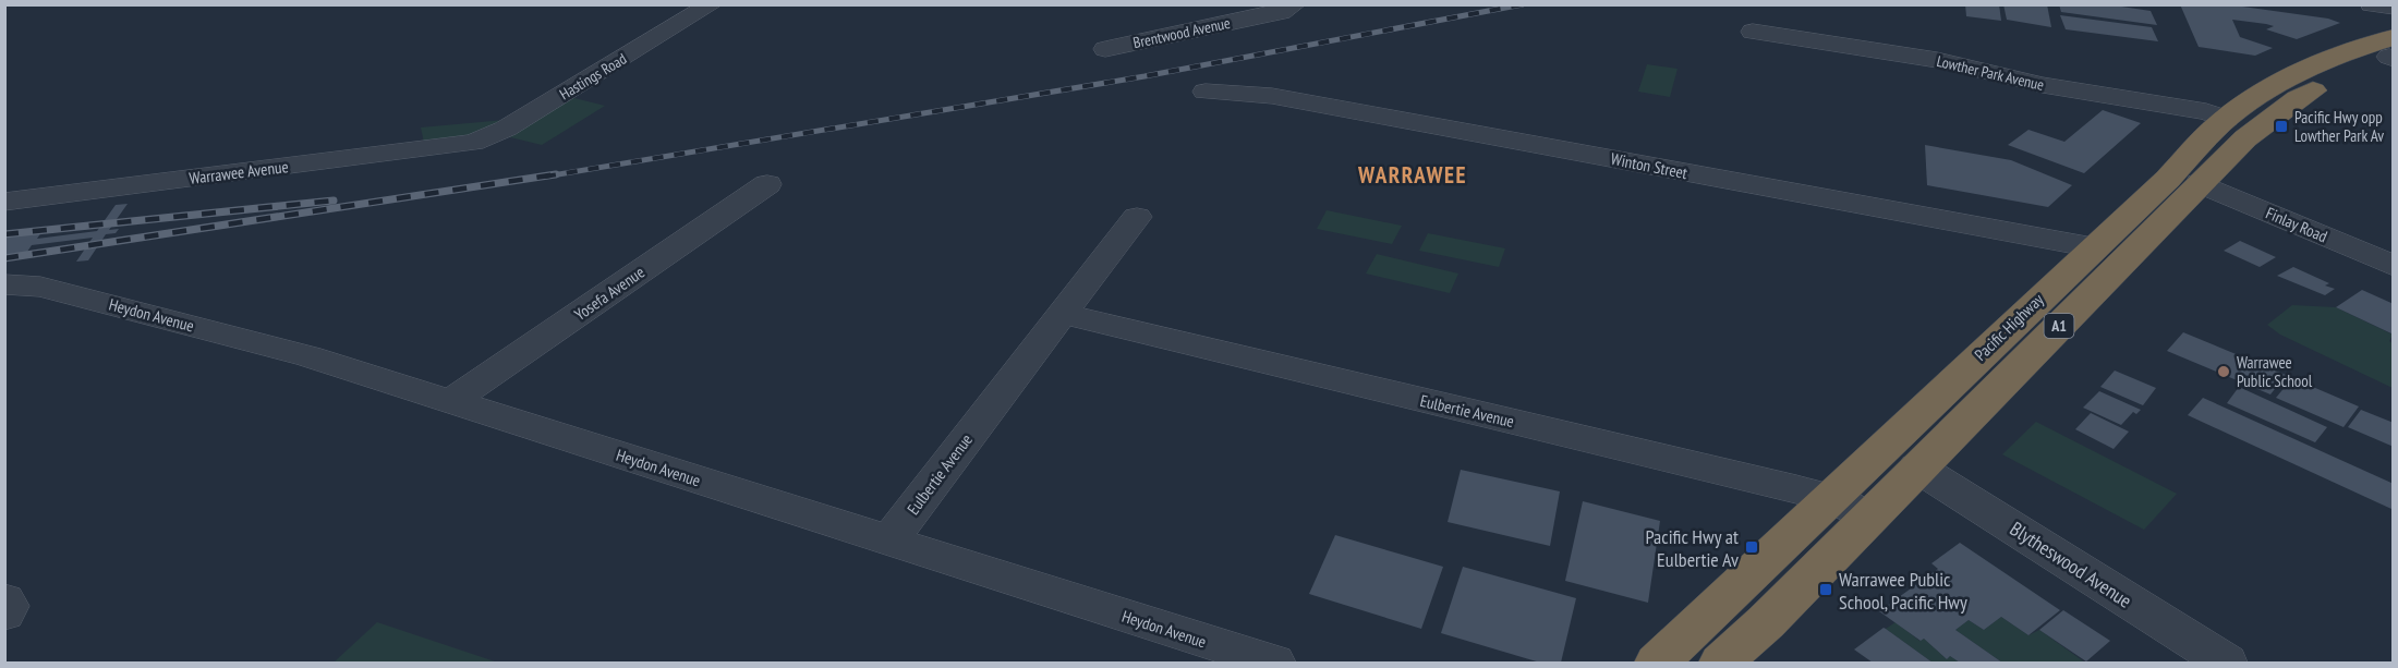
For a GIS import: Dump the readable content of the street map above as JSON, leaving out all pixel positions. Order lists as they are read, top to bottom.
{
  "streets": {
    "highway": ["A1", "Pacific Highway"],
    "street": [
      "Brentwood Avenue",
      "Lowther Park Avenue",
      "Hastings Road",
      "Winton Street",
      "Warrawee Avenue",
      "Finlay Road",
      "Yosefa Avenue",
      "Heydon Avenue",
      "Eulbertie Avenue",
      "Blytheswood Avenue"
    ]
  },
  "crossings": [
    ["Lowther Park Avenue", "Pacific Highway"],
    ["Hastings Road", "Warrawee Avenue"],
    ["Winton Street", "Pacific Highway"],
    ["Finlay Road", "Pacific Highway"],
    ["Yosefa Avenue", "Heydon Avenue"],
    ["Heydon Avenue", "Eulbertie Avenue"],
    ["Pacific Highway", "Eulbertie Avenue"],
    ["Pacific Highway", "Blytheswood Avenue"]
  ],
  "districts": ["WARRAWEE"],
  "places": {
    "transit": ["Pacific Hwy opp Lowther Park Av", "Pacific Hwy at Eulbertie Av", "Warrawee Public School, Pacific Hwy"],
    "other": ["Warrawee Public School"]
  }
}
